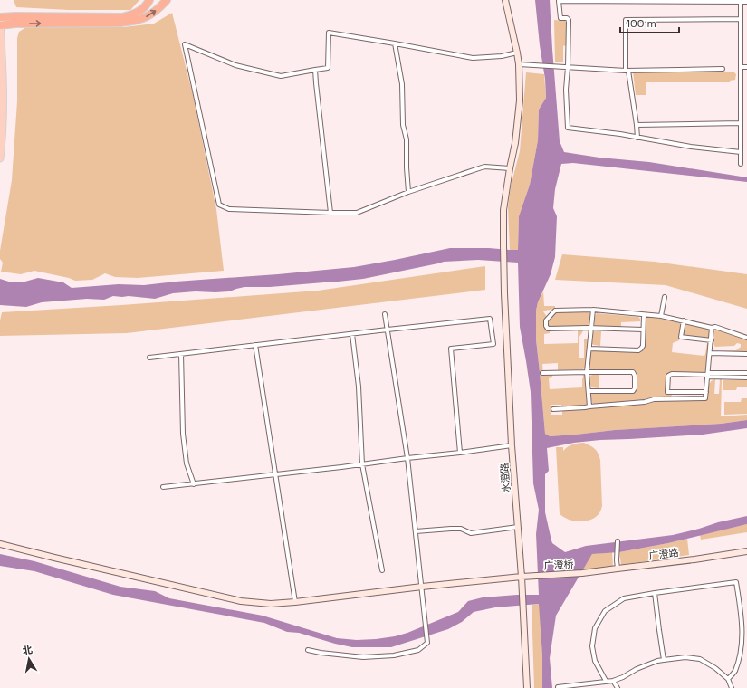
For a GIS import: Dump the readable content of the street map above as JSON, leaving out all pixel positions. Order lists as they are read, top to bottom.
{
  "streets": {
    "street": ["水澄路", "广澄路", "广澄桥"]
  },
  "crossings": [
    ["水澄路", "广澄桥"],
    ["广澄路", "广澄桥"]
  ],
  "scale_bar": "100 m",
  "north": "top"
}
